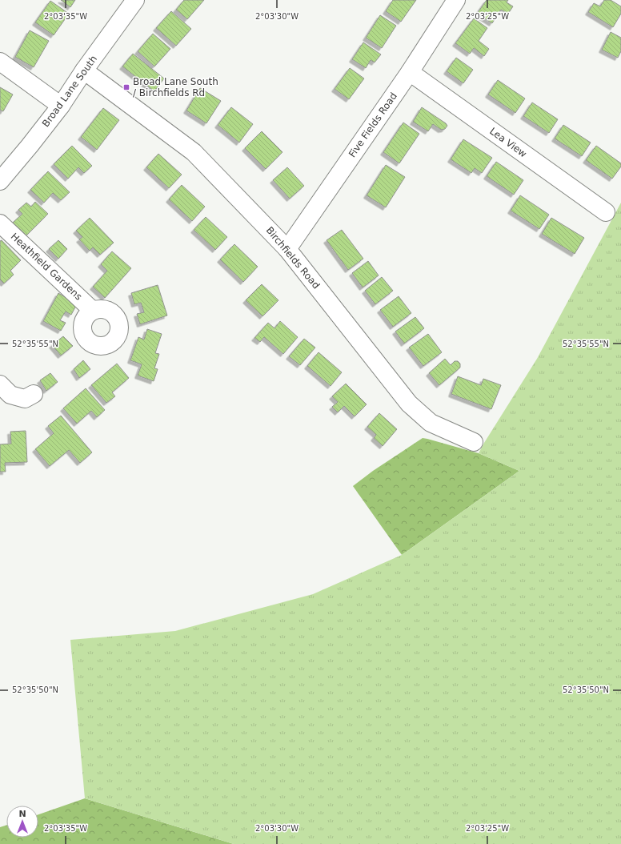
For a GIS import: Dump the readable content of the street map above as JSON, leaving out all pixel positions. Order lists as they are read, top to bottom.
{
  "streets": {
    "street": [
      "Broad Lane South",
      "Five Fields Road",
      "Lea View",
      "Birchfields Road",
      "Heathfield Gardens"
    ]
  },
  "crossings": [
    ["Broad Lane South", "Birchfields Road"],
    ["Five Fields Road", "Lea View"],
    ["Five Fields Road", "Birchfields Road"]
  ],
  "places": {
    "transit": ["Broad Lane South / Birchfields Rd"]
  },
  "north": "top",
  "coordinates": [
    "2°03'35\"W",
    "2°03'30\"W",
    "2°03'25\"W",
    "52°35'55\"N",
    "52°35'50\"N"
  ]
}
